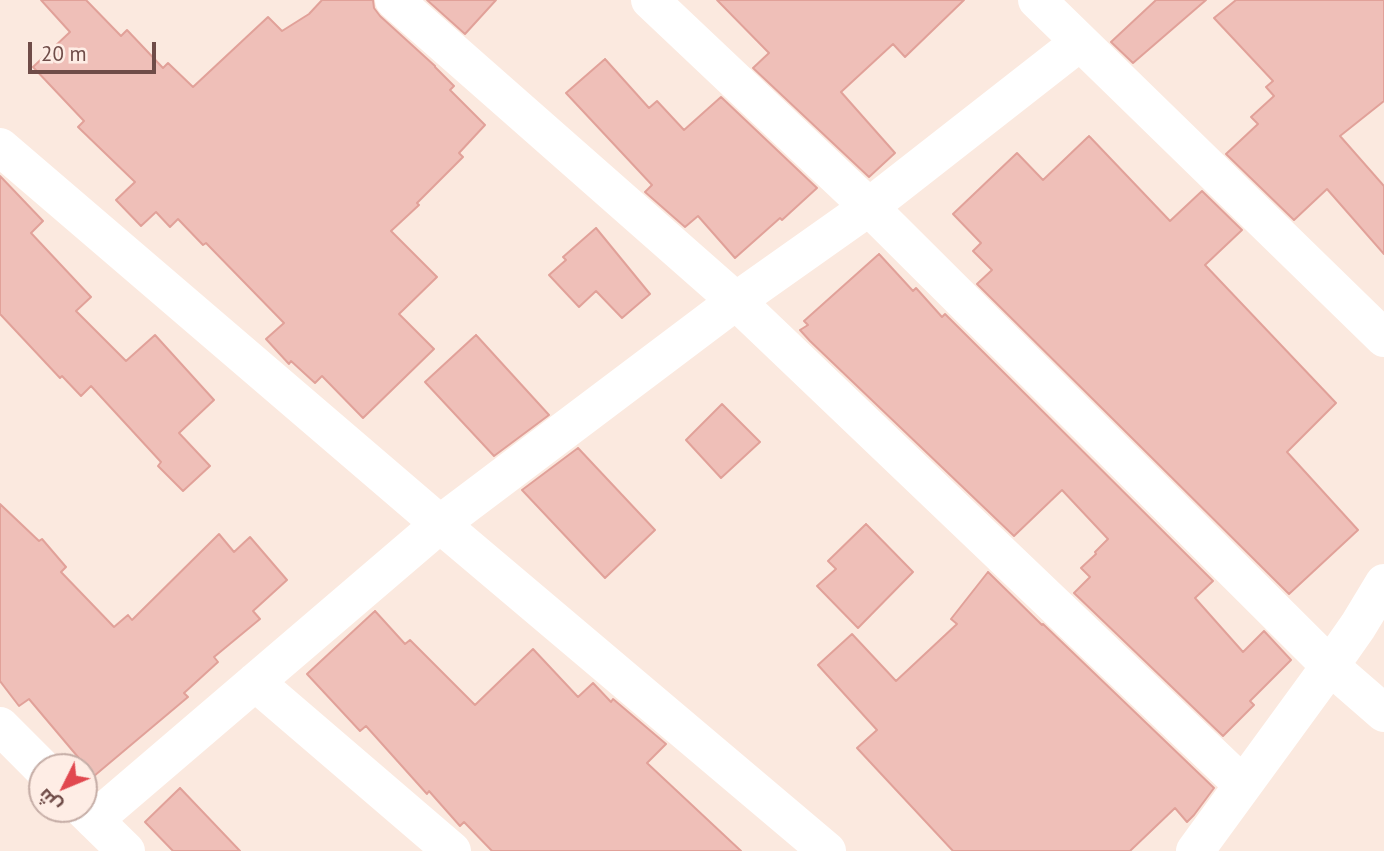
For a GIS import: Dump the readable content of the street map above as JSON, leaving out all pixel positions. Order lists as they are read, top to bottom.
{
  "scale_bar": "20 m",
  "north": "bottom left"
}
